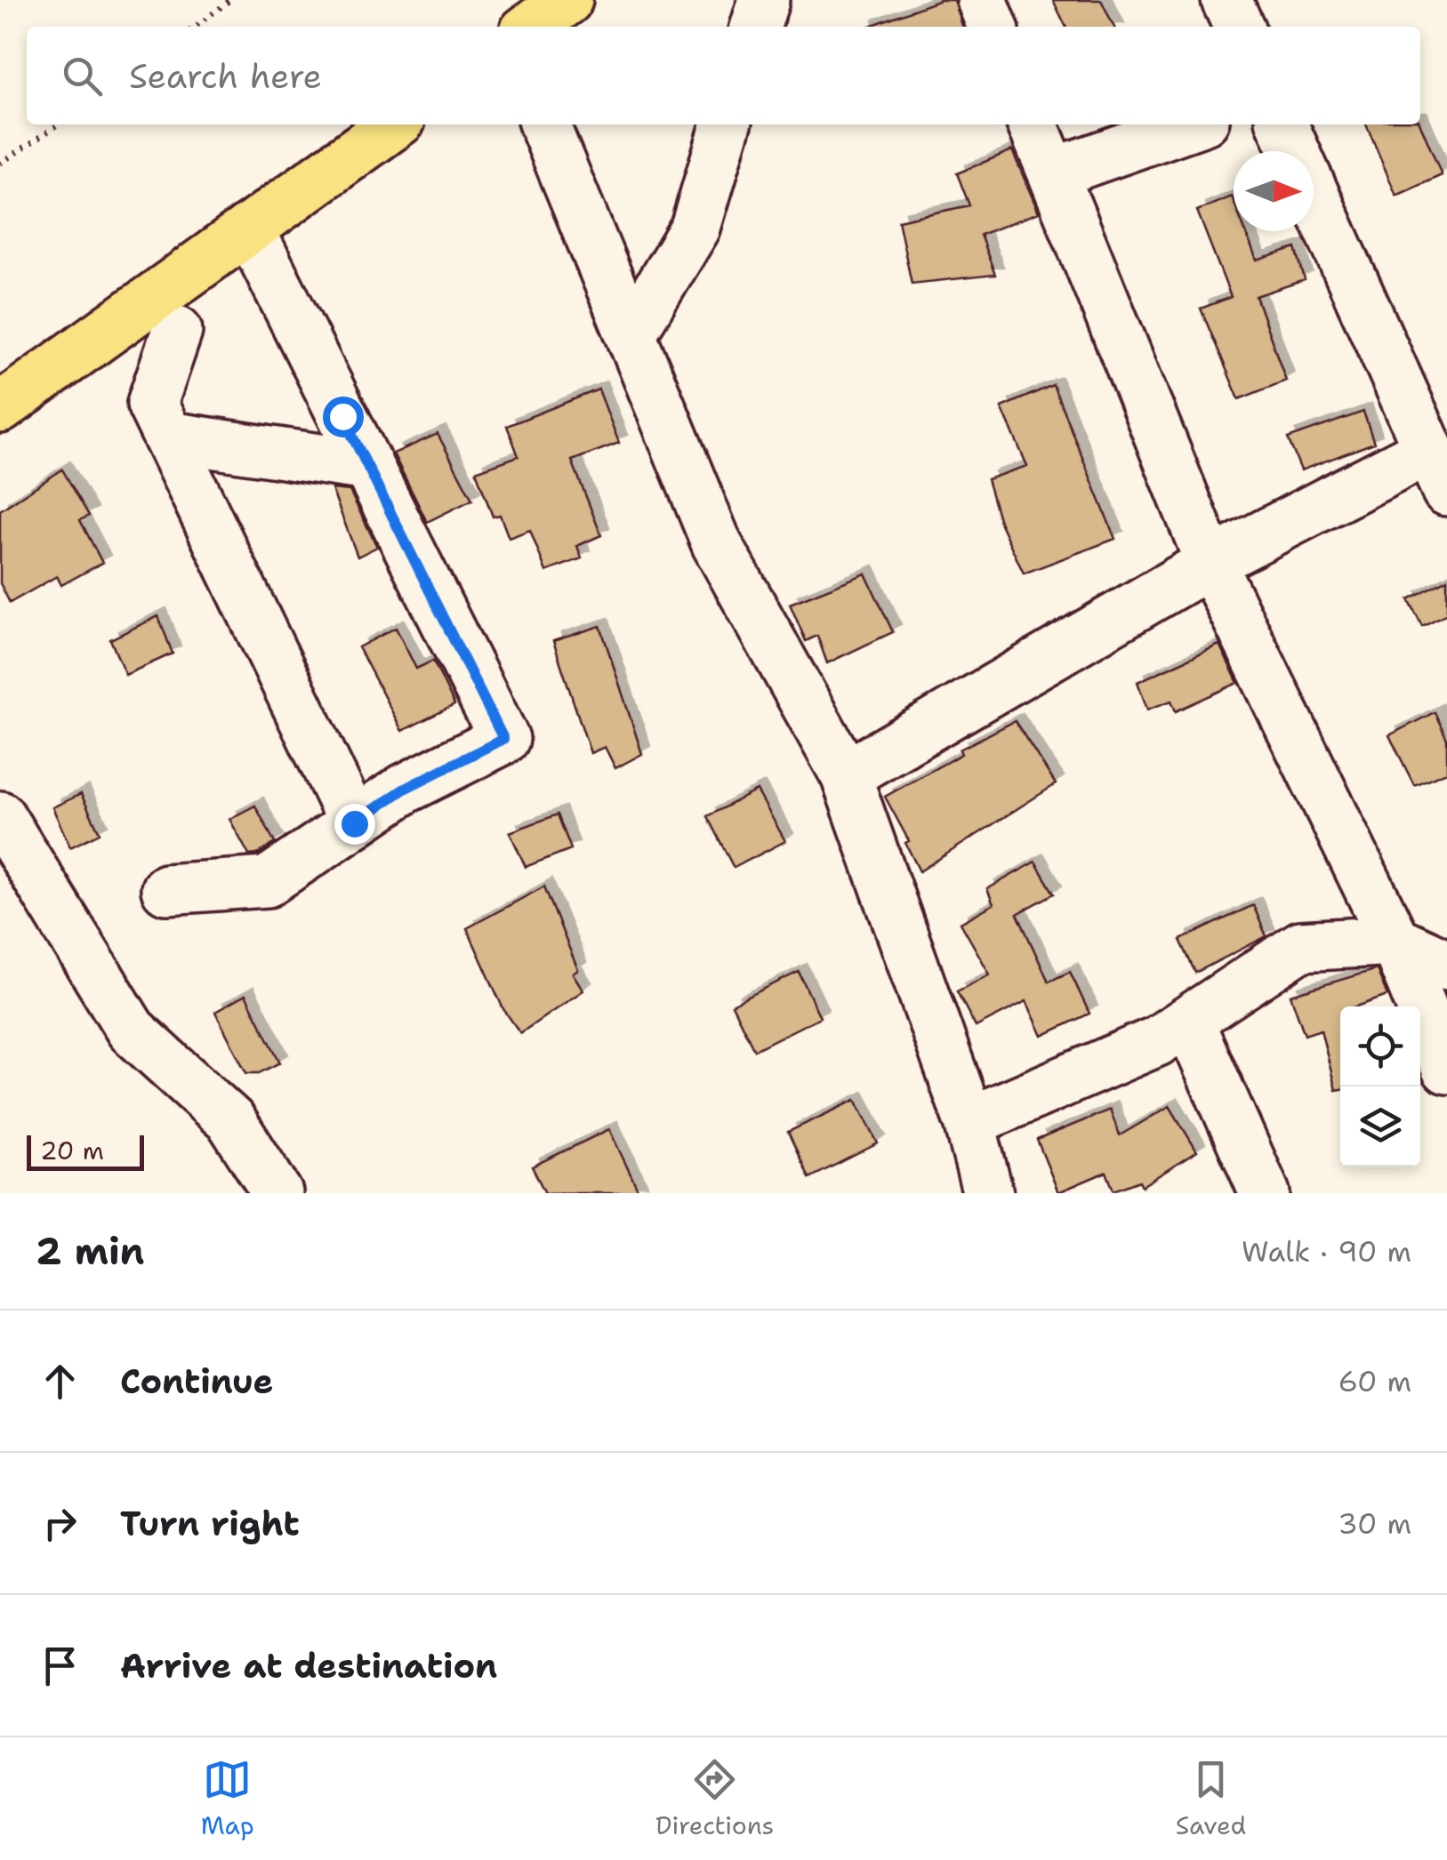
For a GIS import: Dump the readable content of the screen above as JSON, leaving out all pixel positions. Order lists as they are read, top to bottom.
{
  "scale_bar": "20 m",
  "north": "right",
  "page": {
    "search": "Search here",
    "scale": "20 m",
    "heading": ["2 min", "Walk · 90 m"],
    "list": [
      ["Continue", "60 m"],
      ["Turn right", "30 m"],
      "Arrive at destination"
    ],
    "nav": ["Map", "Directions", "Saved"]
  }
}
